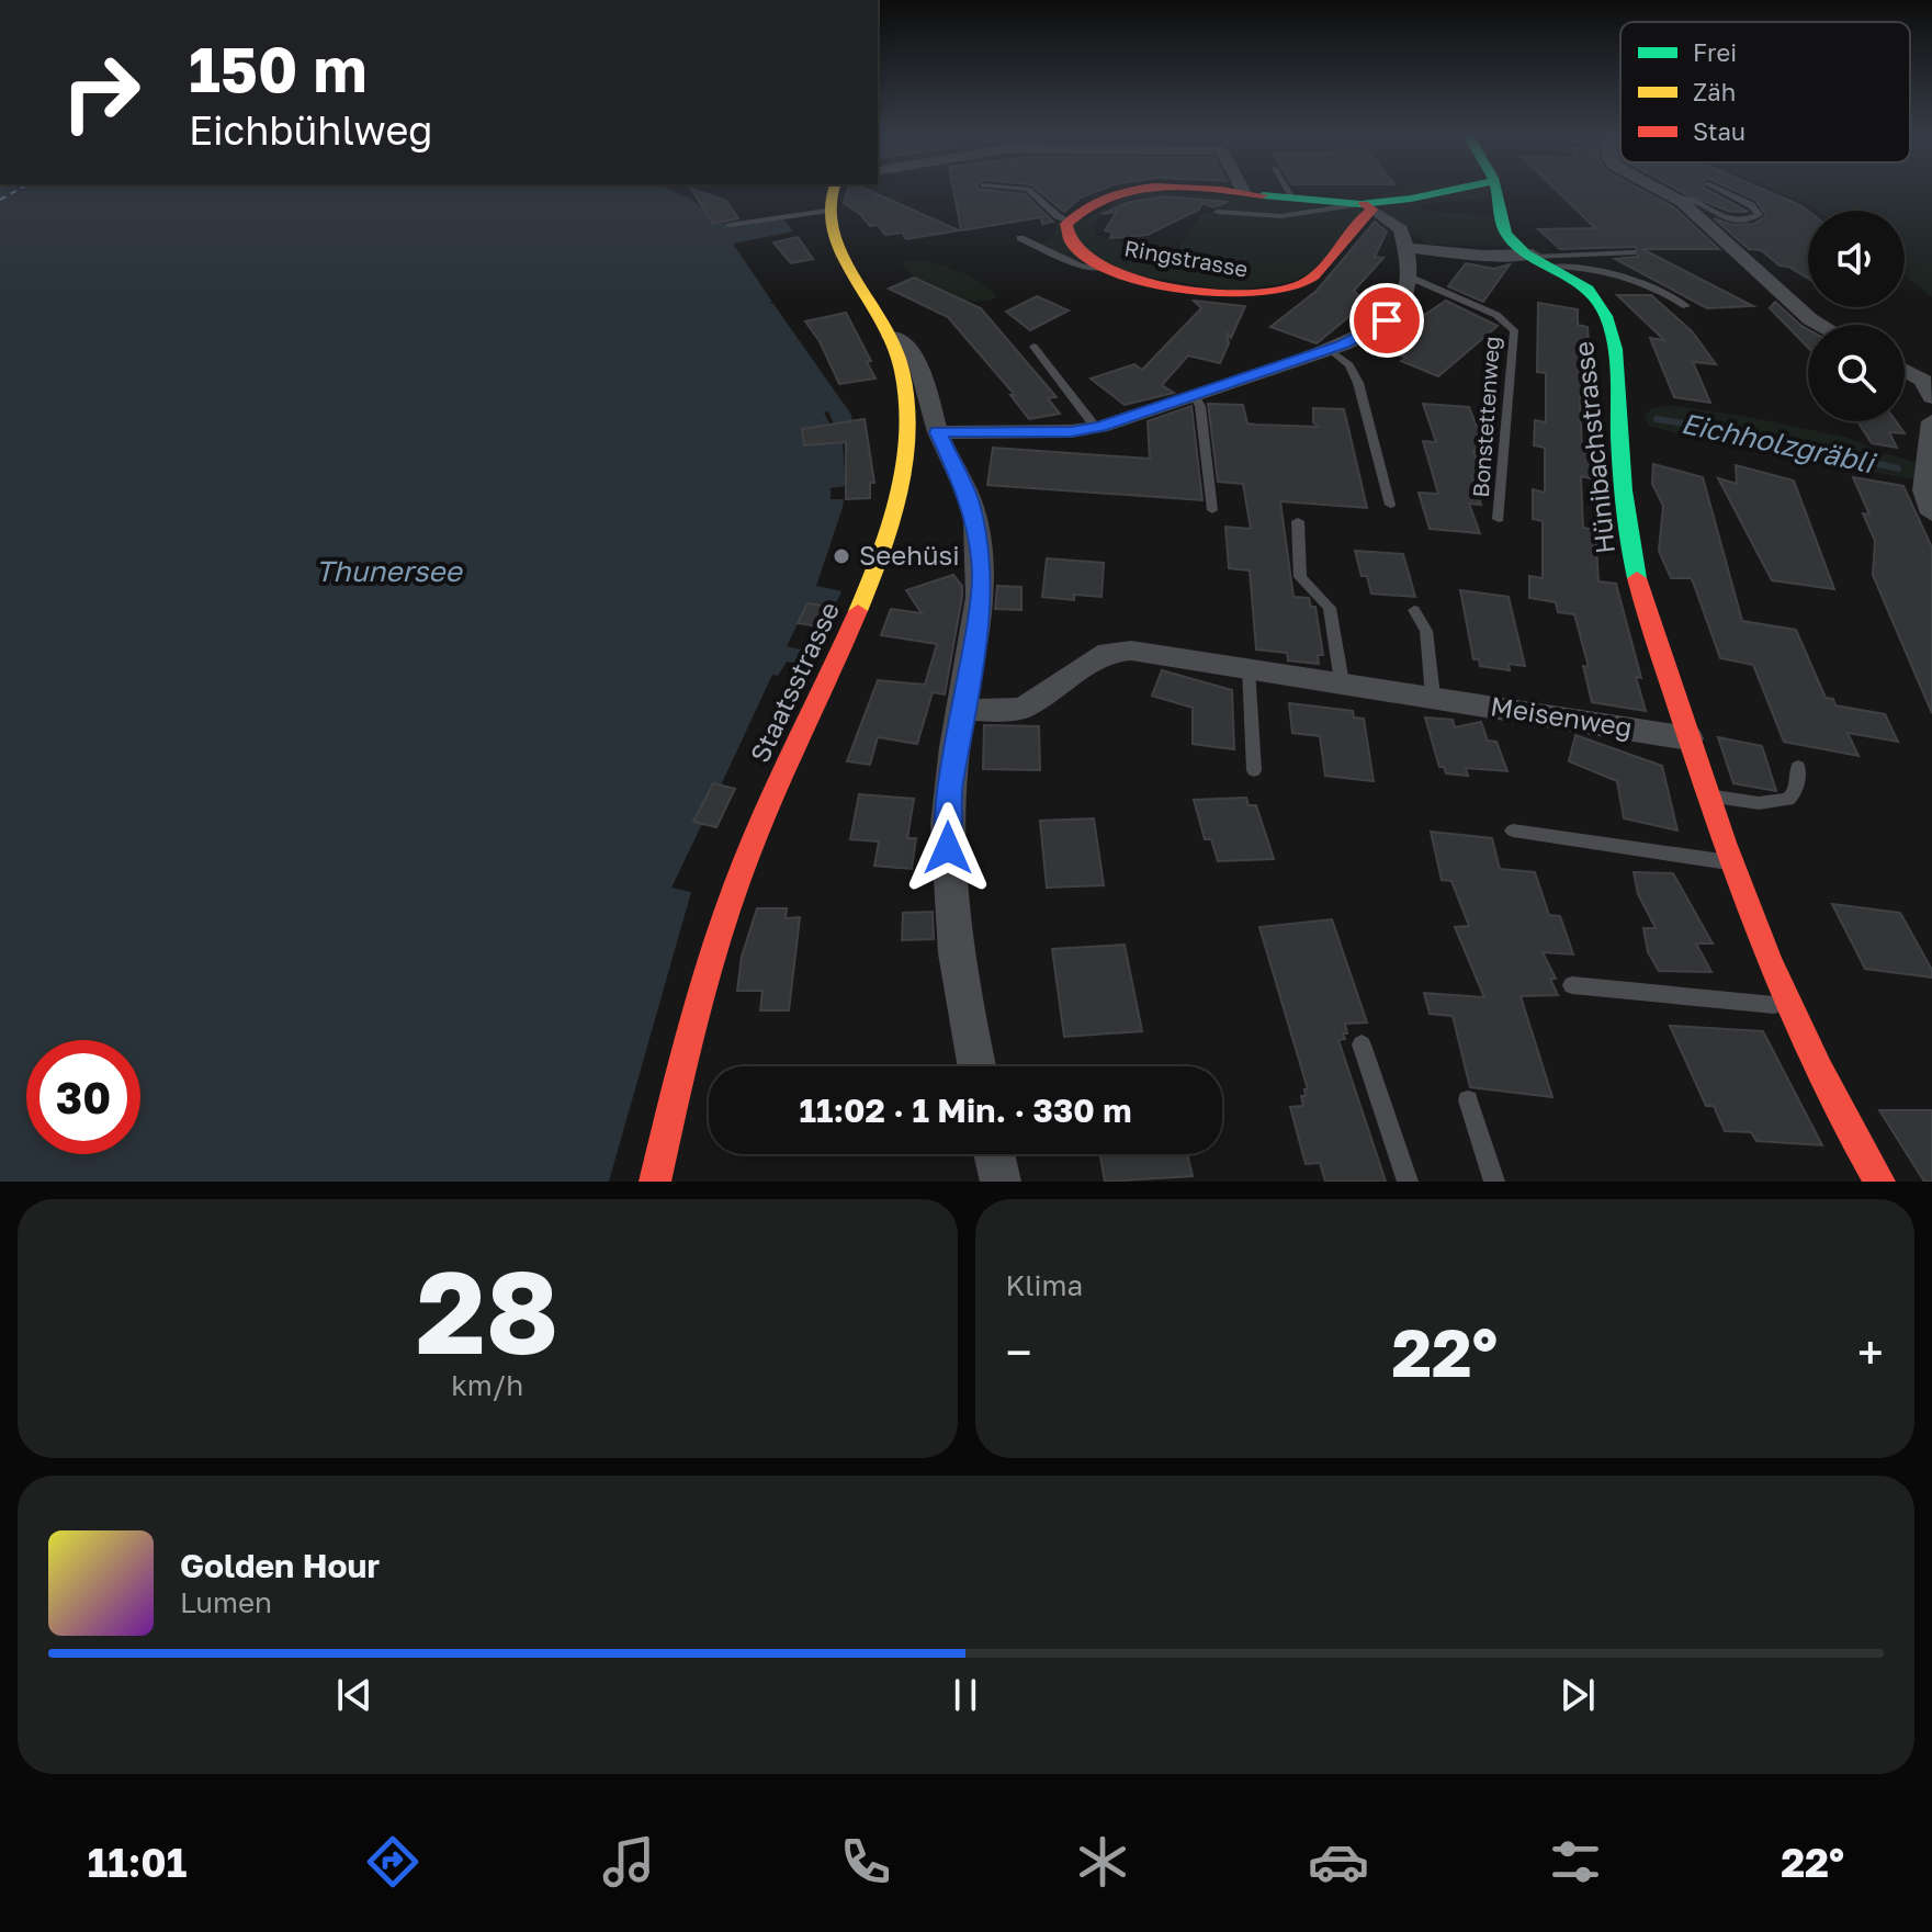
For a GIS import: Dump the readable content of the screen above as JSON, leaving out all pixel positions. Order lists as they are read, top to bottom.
{
  "streets": {
    "street": [
      "Ringstrasse",
      "Hünibachstrasse",
      "Staatsstrasse",
      "Meisenweg"
    ],
    "lane": ["Bonstettenweg"]
  },
  "crossings": [
    ["Hünibachstrasse", "Meisenweg"]
  ],
  "water": ["Eichholzgräbli", "Thunersee"],
  "places": ["Seehüsi"],
  "legend": ["Frei", "Zäh", "Stau"],
  "page": {
    "turn": ["150 m", "Eichbühlweg"],
    "limit": "30",
    "trip": "11:02 · 1 Min. · 330 m",
    "tile": [
      ["28", "km/h"],
      "Klima"
    ],
    "heat": ["−", "22°", "+"],
    "song": ["Golden Hour", "Lumen"],
    "tabs": ["11:01", "22°"]
  }
}
